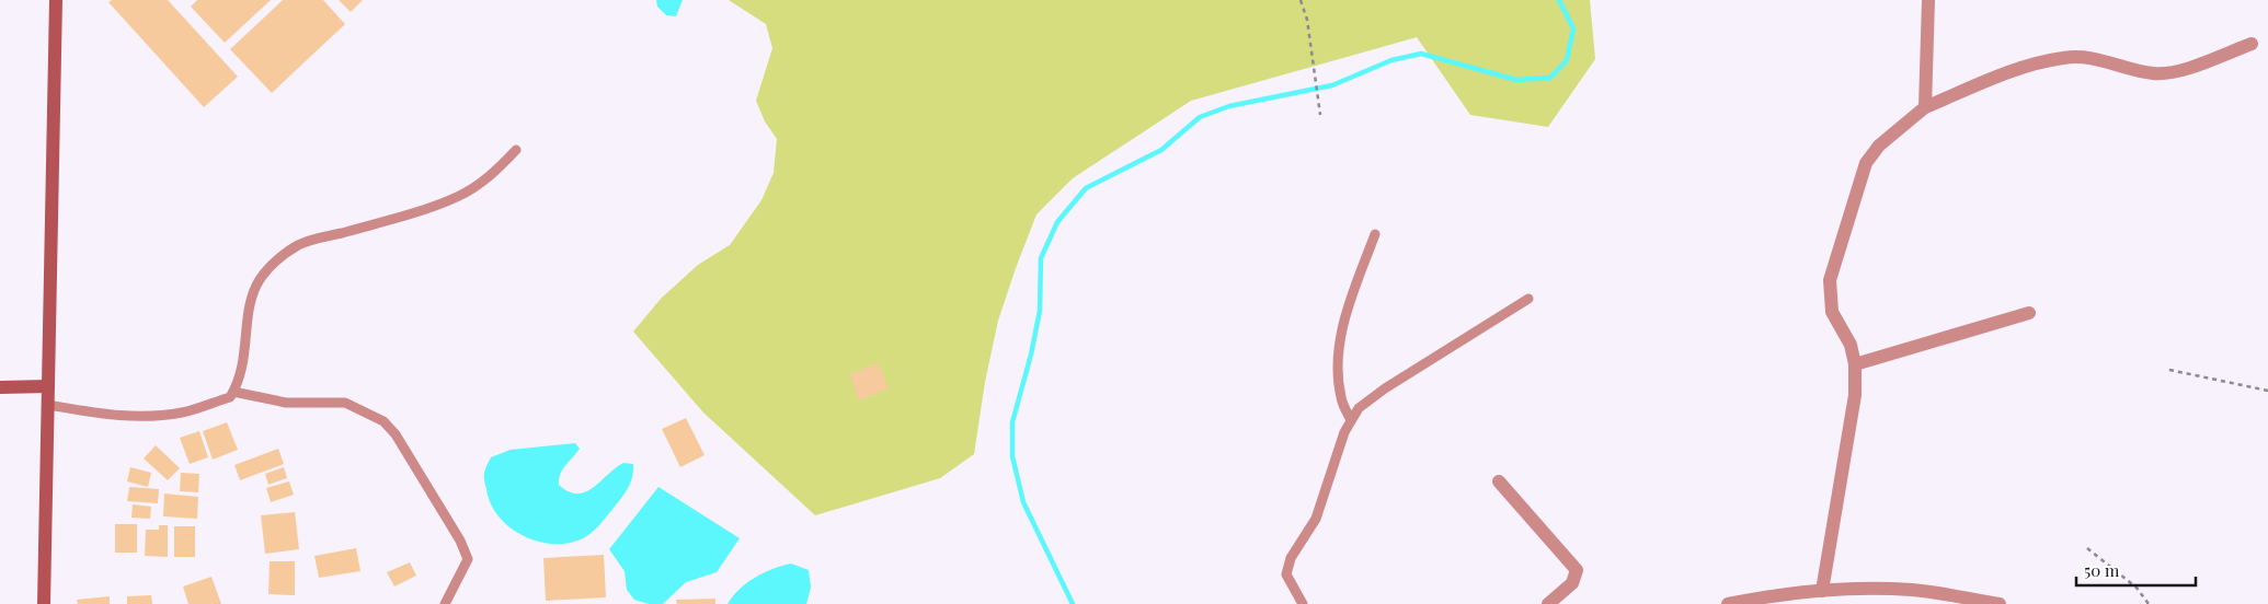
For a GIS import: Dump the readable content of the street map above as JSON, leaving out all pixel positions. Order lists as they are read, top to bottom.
{
  "scale_bar": "50 m"
}
